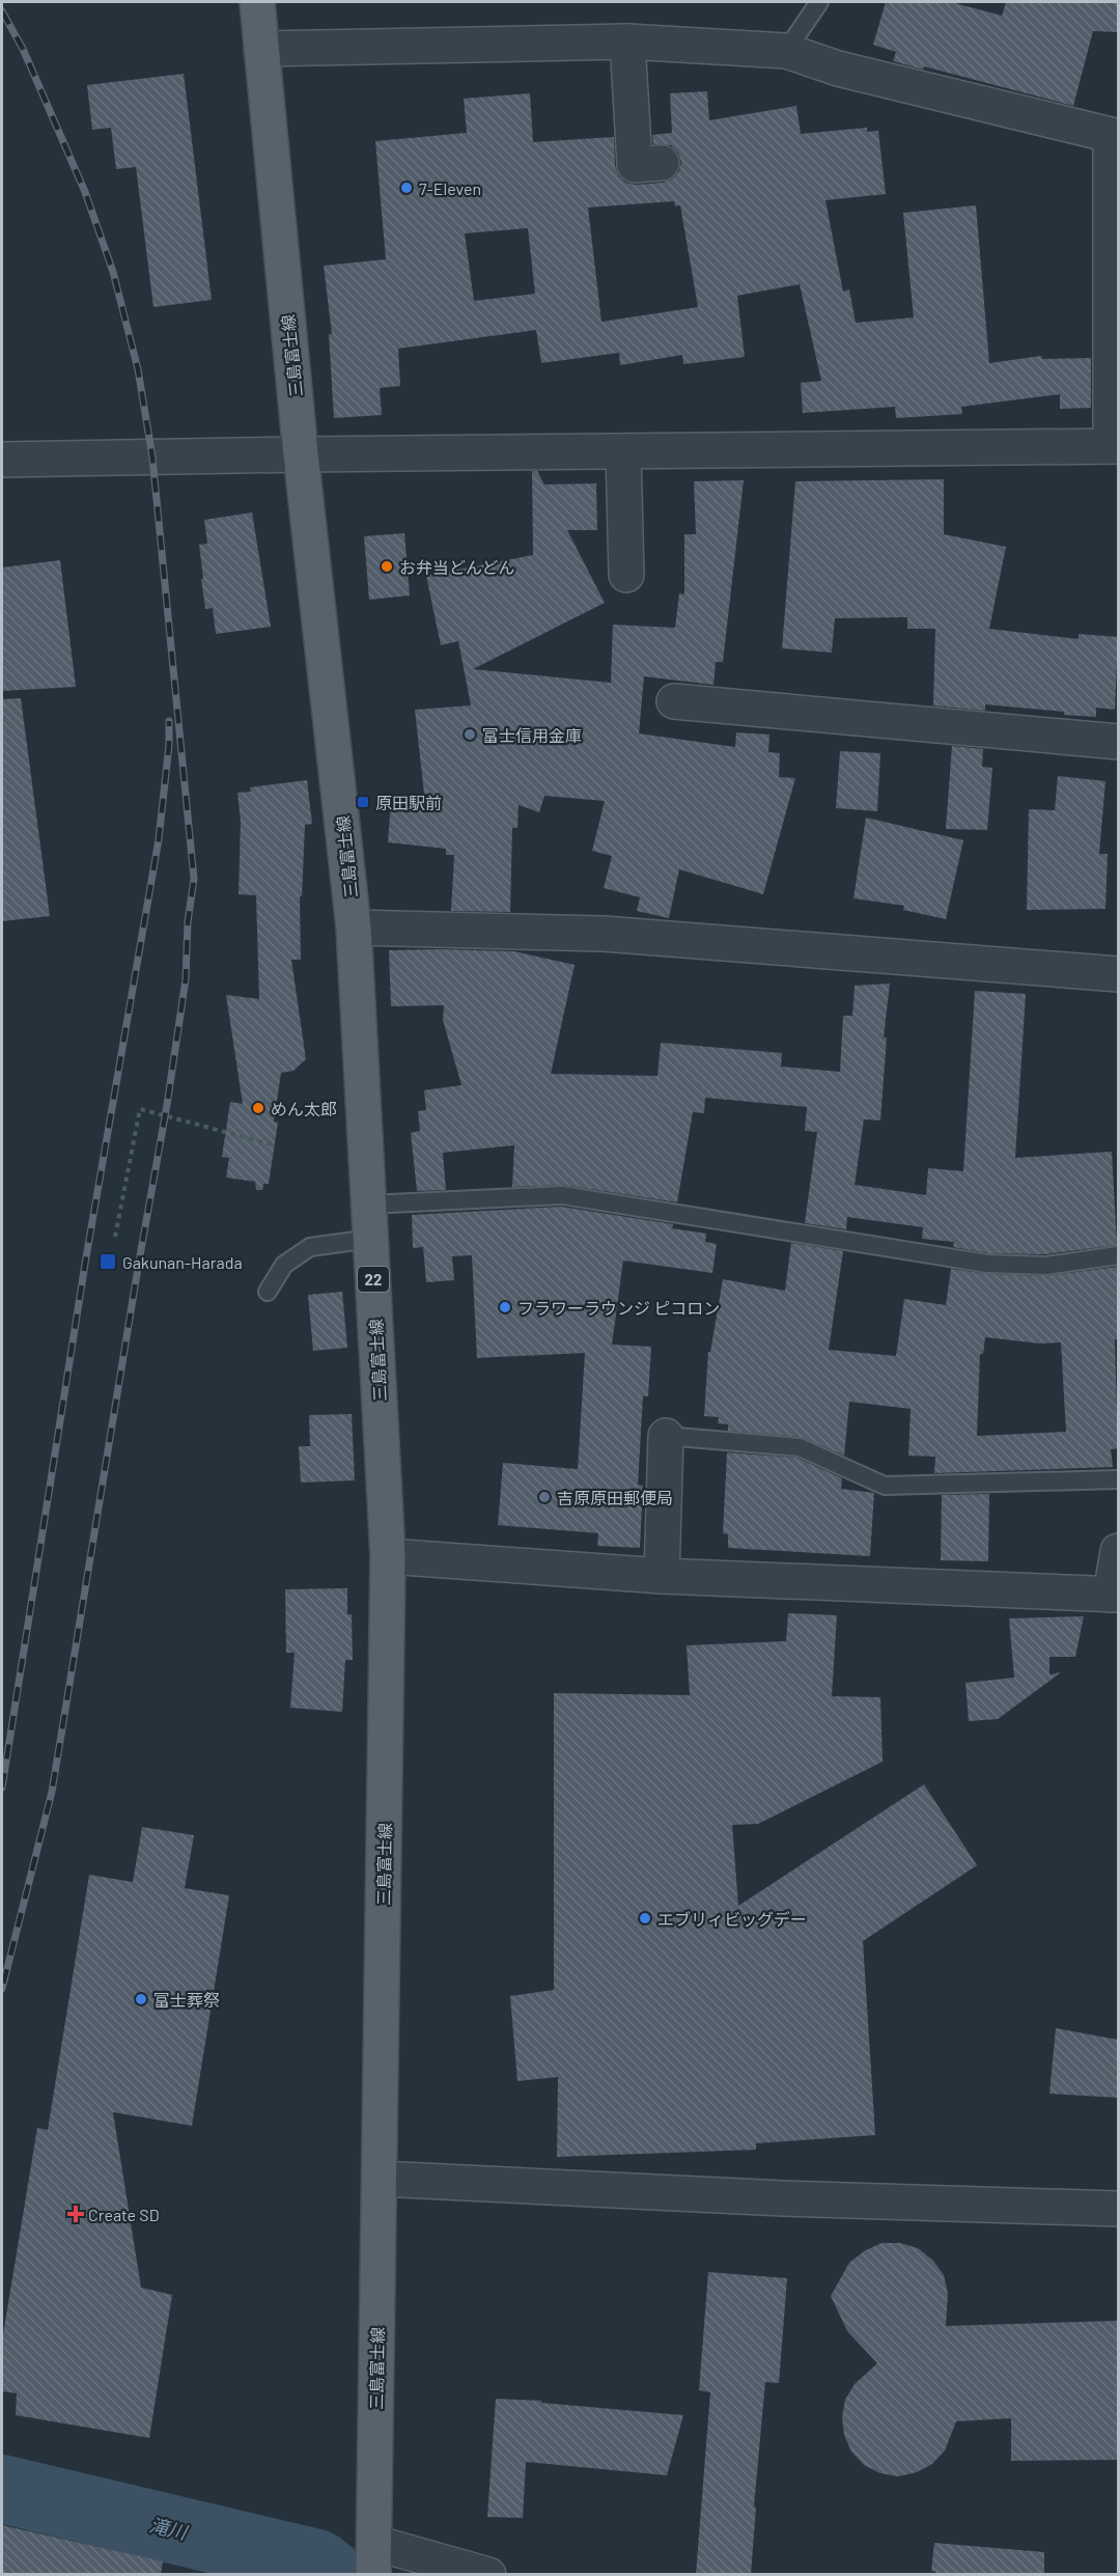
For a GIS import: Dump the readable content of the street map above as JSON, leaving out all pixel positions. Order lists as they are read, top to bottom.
{
  "streets": {
    "main road": ["三島富士線", "22"]
  },
  "water": ["滝川"],
  "places": {
    "other": [
      "7-Eleven",
      "お弁当どんどん",
      "富士信用金庫",
      "めん太郎",
      "フラワーラウンジ ピコロン",
      "吉原原田郵便局",
      "エブリィビッグデー",
      "富士葬祭"
    ],
    "transit": ["原田駅前", "Gakunan-Harada"],
    "health": ["Create SD"]
  }
}
